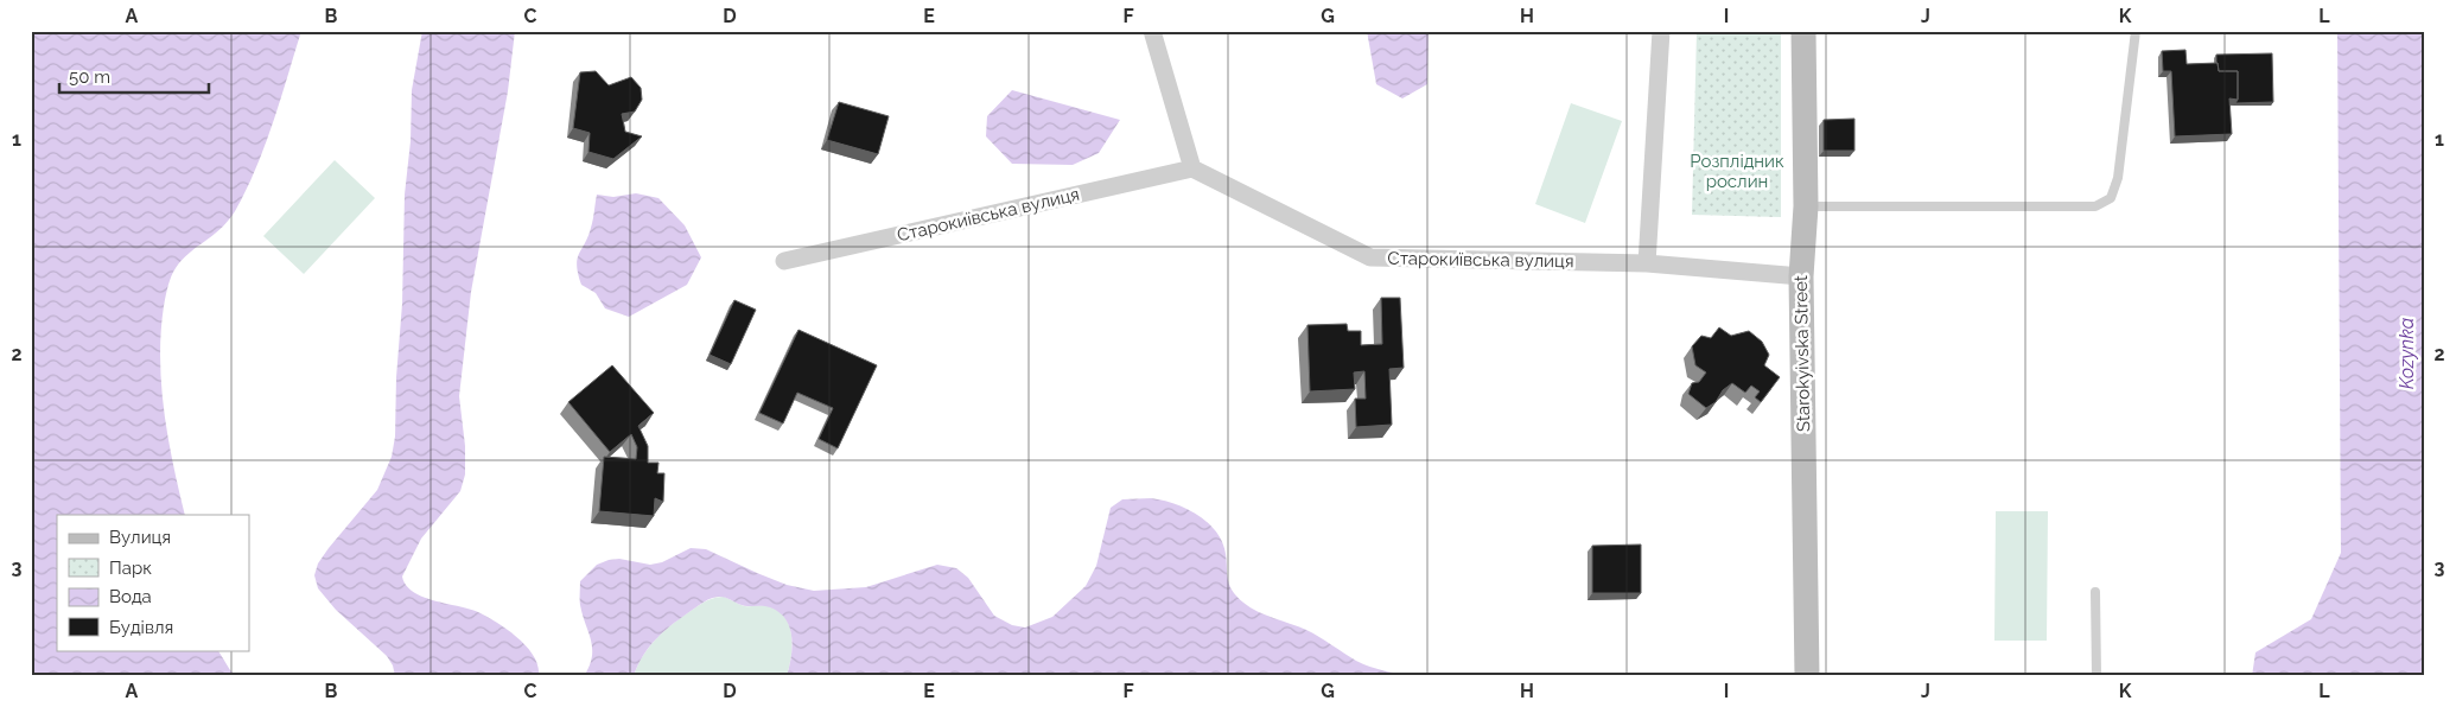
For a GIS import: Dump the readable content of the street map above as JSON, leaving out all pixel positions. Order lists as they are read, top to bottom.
{
  "streets": {
    "street": ["Старокиївська вулиця", "Starokyivska Street"]
  },
  "crossings": [
    ["Старокиївська вулиця", "Starokyivska Street"]
  ],
  "water": ["Kozynka"],
  "parks": ["Розплідник рослин"],
  "legend": [
    "Вулиця",
    "Парк",
    "Вода",
    "Будівля"
  ],
  "scale_bar": "50 m",
  "grid": {
    "columns": [
      "A",
      "B",
      "C",
      "D",
      "E",
      "F",
      "G",
      "H",
      "I",
      "J",
      "K",
      "L"
    ],
    "rows": ["1", "2", "3"]
  }
}
